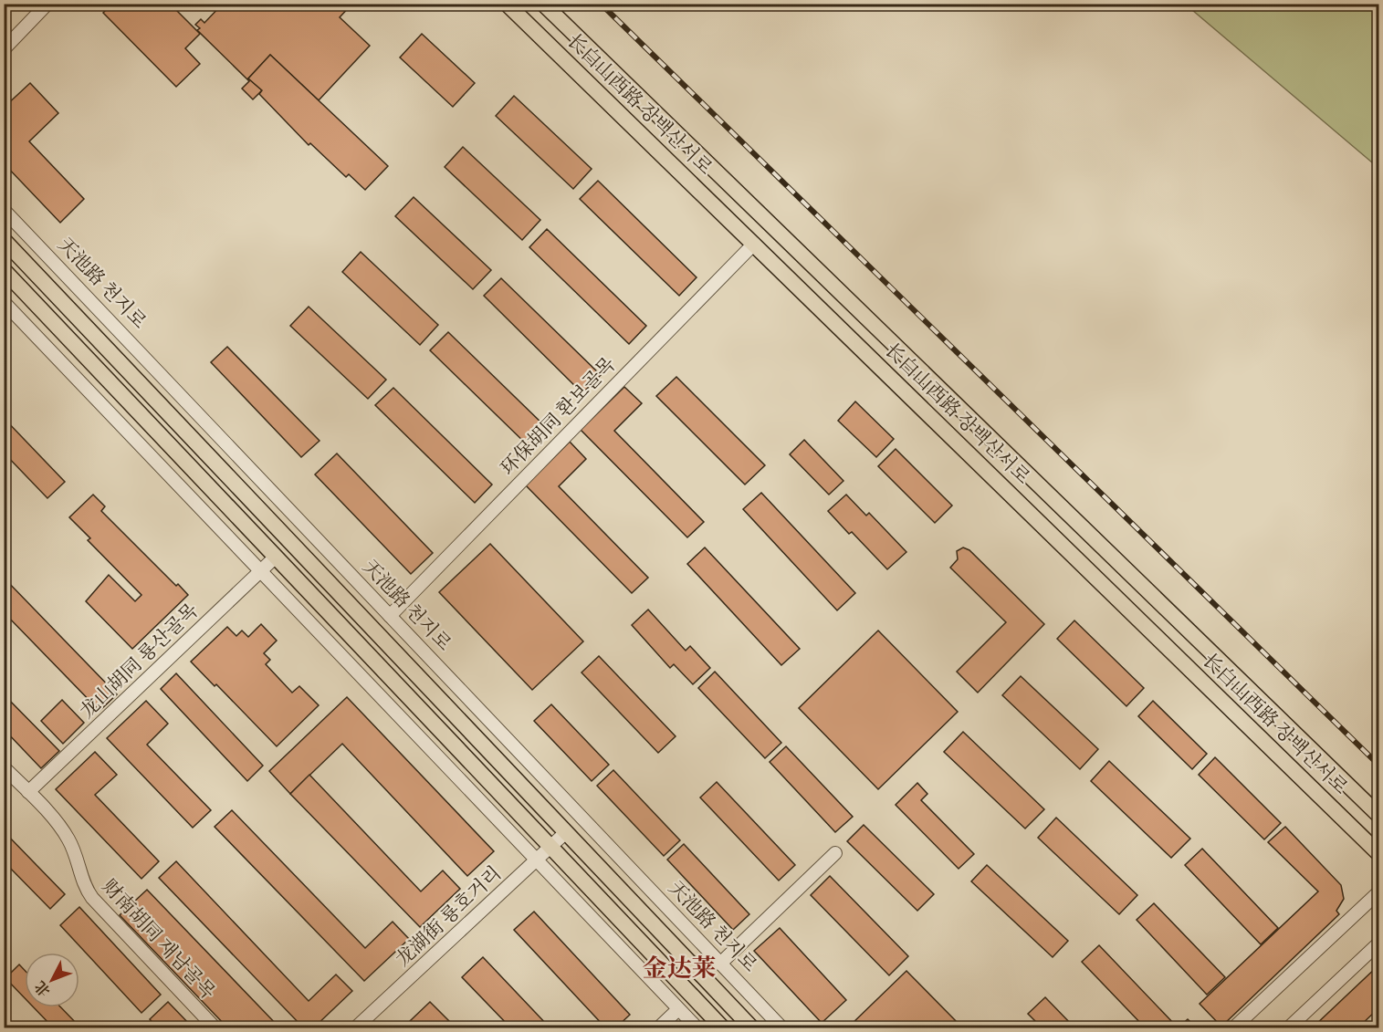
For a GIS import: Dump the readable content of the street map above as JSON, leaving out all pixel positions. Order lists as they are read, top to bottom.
{
  "streets": {
    "main road": ["长白山西路 장백산서로"],
    "street": [
      "天池路 천지로",
      "环保胡同 환보골목",
      "龙山胡同 룡산골목",
      "龙湖街 룡호거리",
      "财南胡同 재남골목"
    ]
  },
  "crossings": [
    ["长白山西路 장백산서로", "环保胡同 환보골목"],
    ["天池路 천지로", "环保胡同 환보골목"],
    ["龙山胡同 룡산골목", "财南胡同 재남골목"]
  ],
  "districts": ["金达莱"],
  "north": "bottom left"
}
